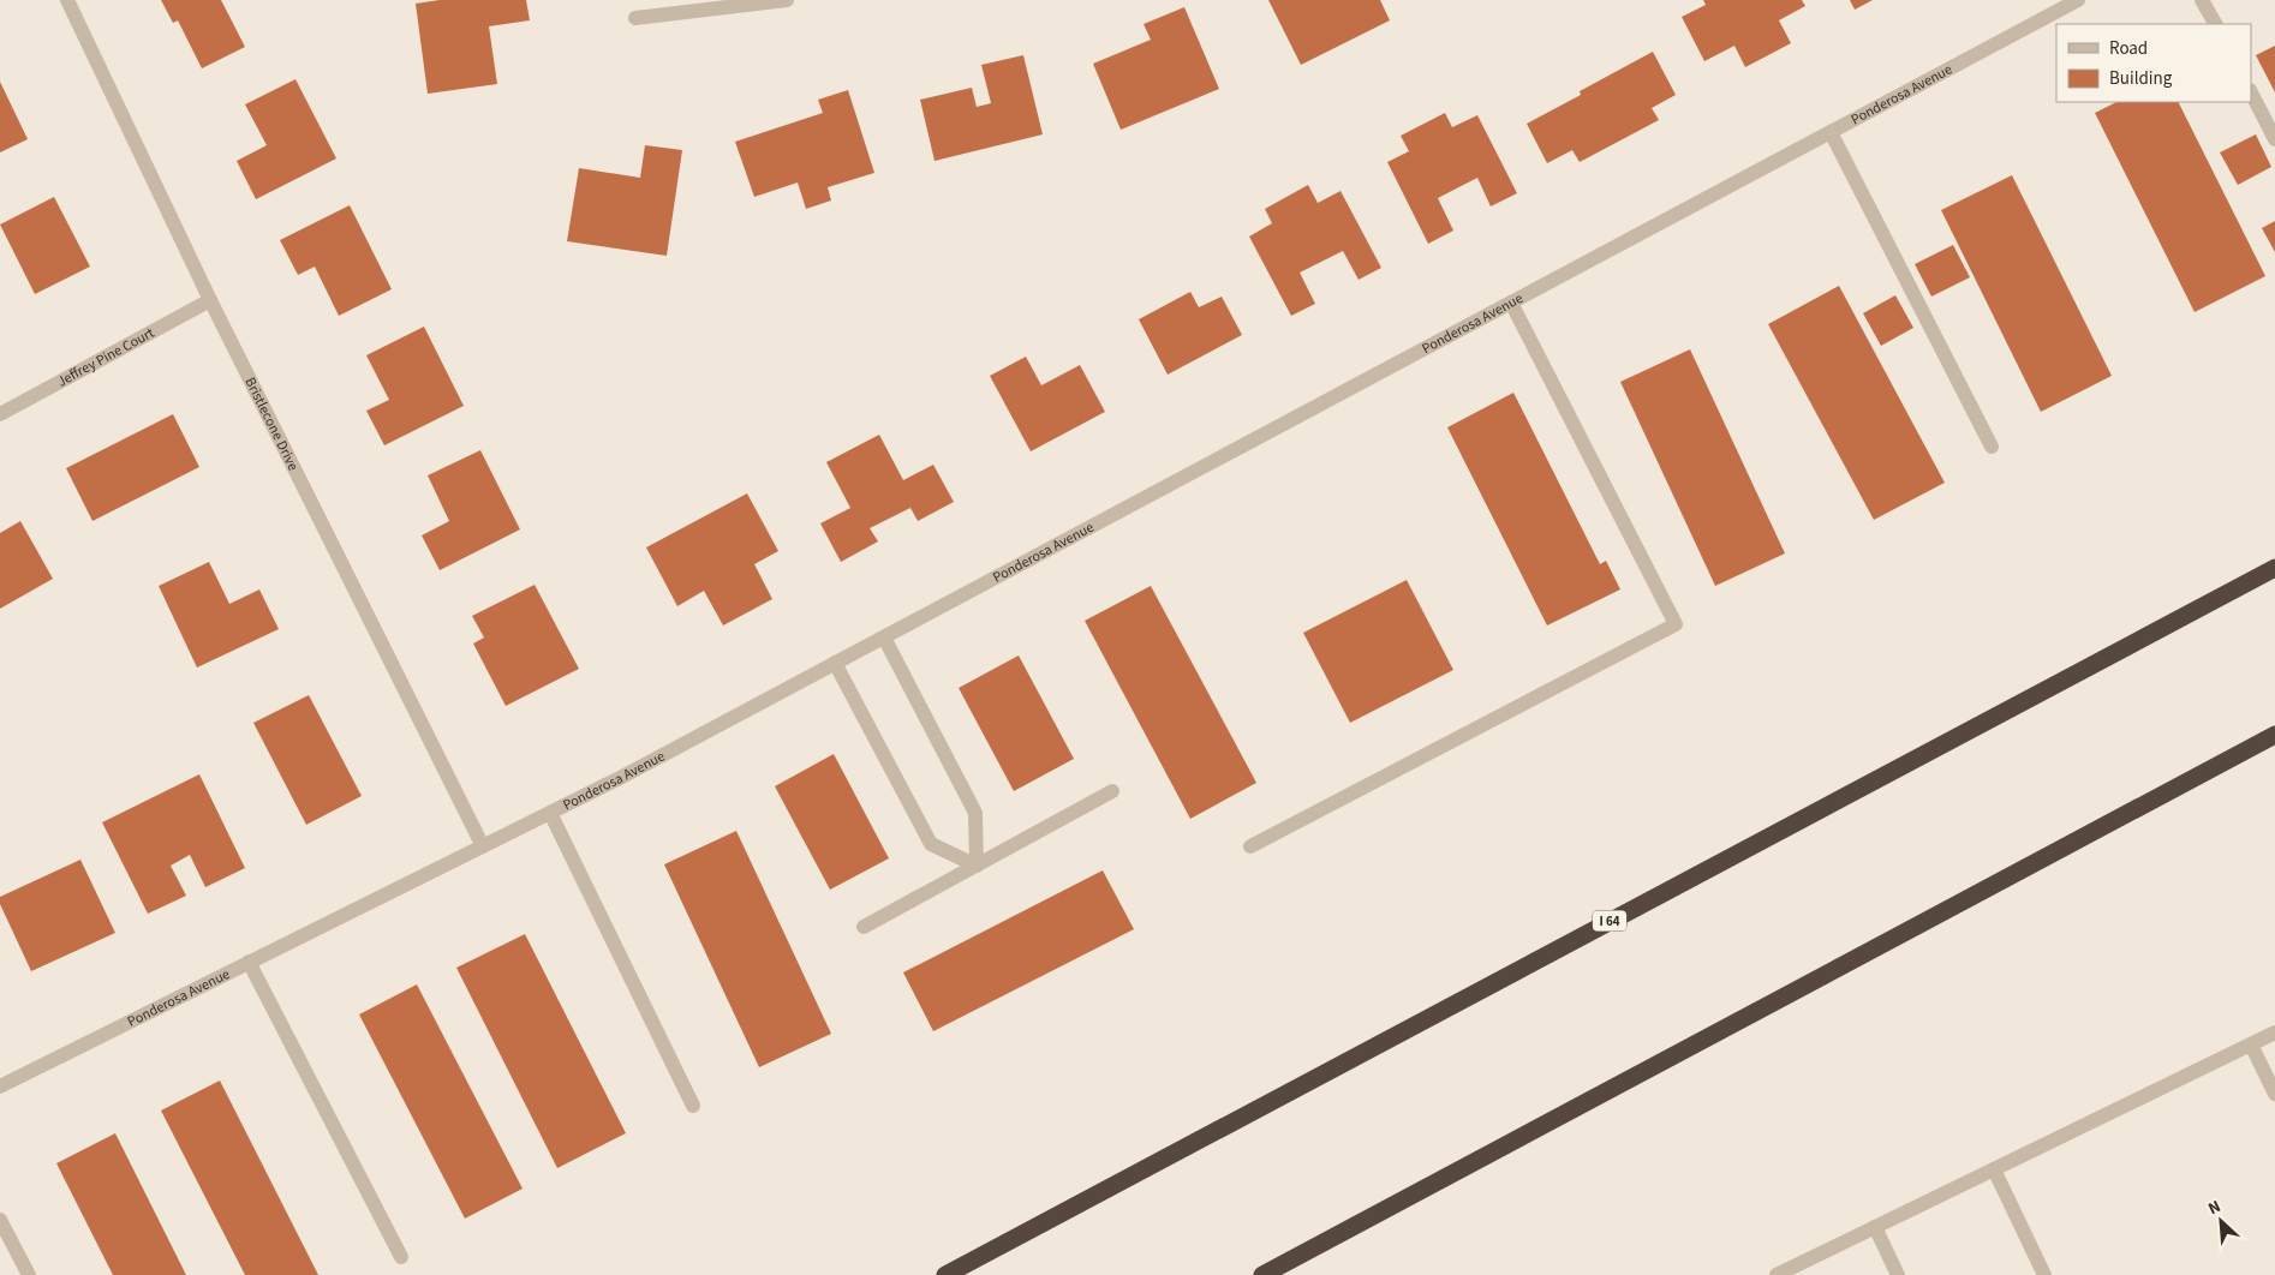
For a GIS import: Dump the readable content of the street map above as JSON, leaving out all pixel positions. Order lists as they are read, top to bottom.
{
  "streets": {
    "highway": ["I 64"],
    "street": ["Ponderosa Avenue", "Jeffrey Pine Court", "Bristlecone Drive"]
  },
  "crossings": [
    ["Ponderosa Avenue", "Bristlecone Drive"],
    ["Jeffrey Pine Court", "Bristlecone Drive"]
  ],
  "legend": ["Road", "Building"],
  "north": "top left"
}
